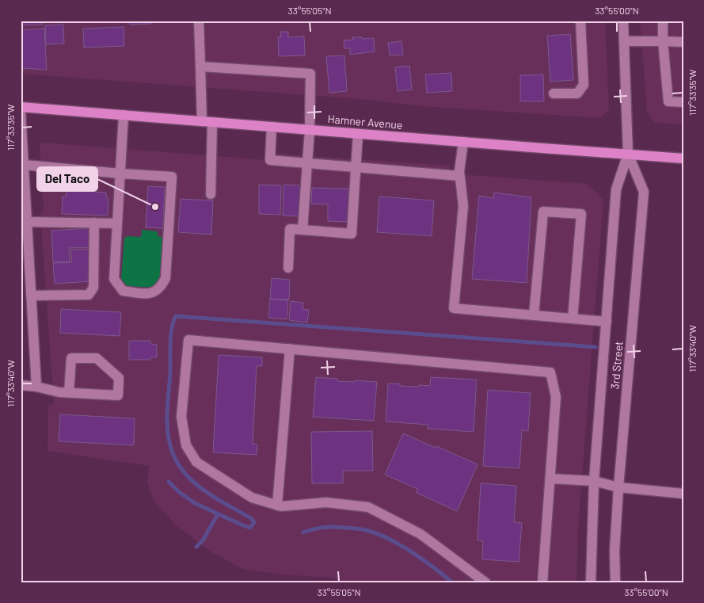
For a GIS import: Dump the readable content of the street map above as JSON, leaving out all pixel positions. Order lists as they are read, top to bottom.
{
  "streets": {
    "main road": ["Hamner Avenue"],
    "street": ["3rd Street"]
  },
  "crossings": [
    ["Hamner Avenue", "3rd Street"]
  ],
  "places": ["Del Taco"],
  "coordinates": [
    "33°55'05\"N",
    "33°55'00\"N",
    "117°33'35\"W",
    "117°33'40\"W"
  ]
}
